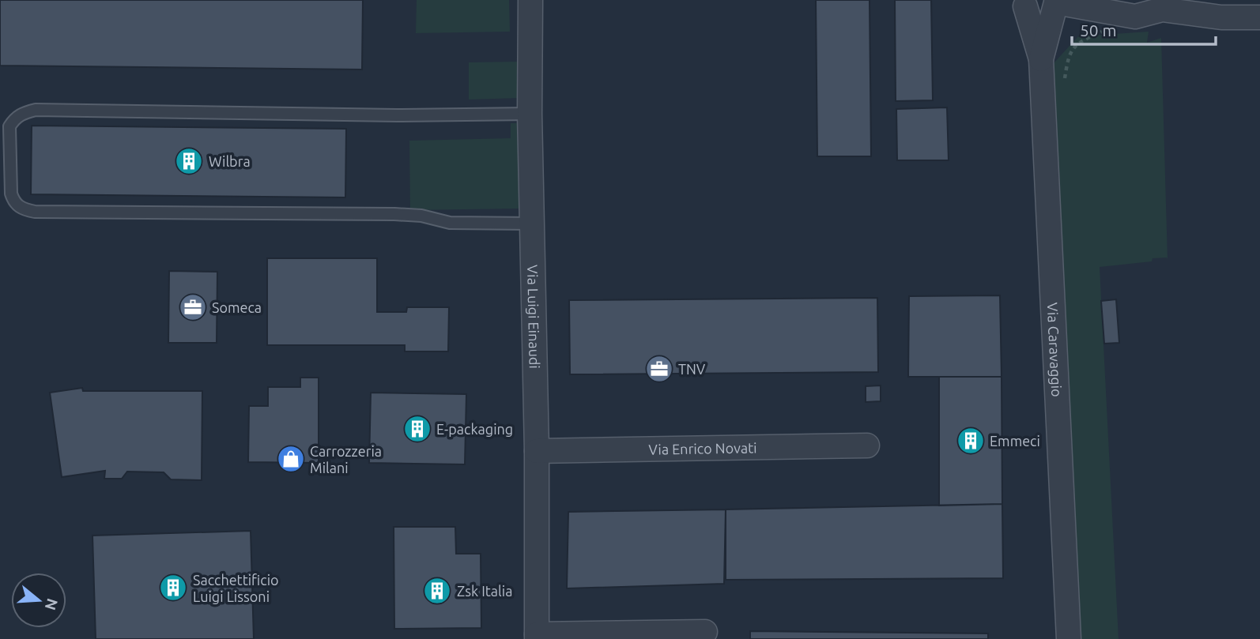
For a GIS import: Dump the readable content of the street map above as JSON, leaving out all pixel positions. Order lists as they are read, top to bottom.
{
  "streets": {
    "street": ["Via Luigi Einaudi", "Via Caravaggio", "Via Enrico Novati"]
  },
  "crossings": [
    ["Via Luigi Einaudi", "Via Enrico Novati"]
  ],
  "places": {
    "building": [
      "Wilbra",
      "E-packaging",
      "Emmeci",
      "Sacchettificio Luigi Lissoni",
      "Zsk Italia"
    ],
    "office": ["Someca", "TNV"],
    "shop": ["Carrozzeria Milani"]
  },
  "scale_bar": "50 m",
  "north": "right"
}
